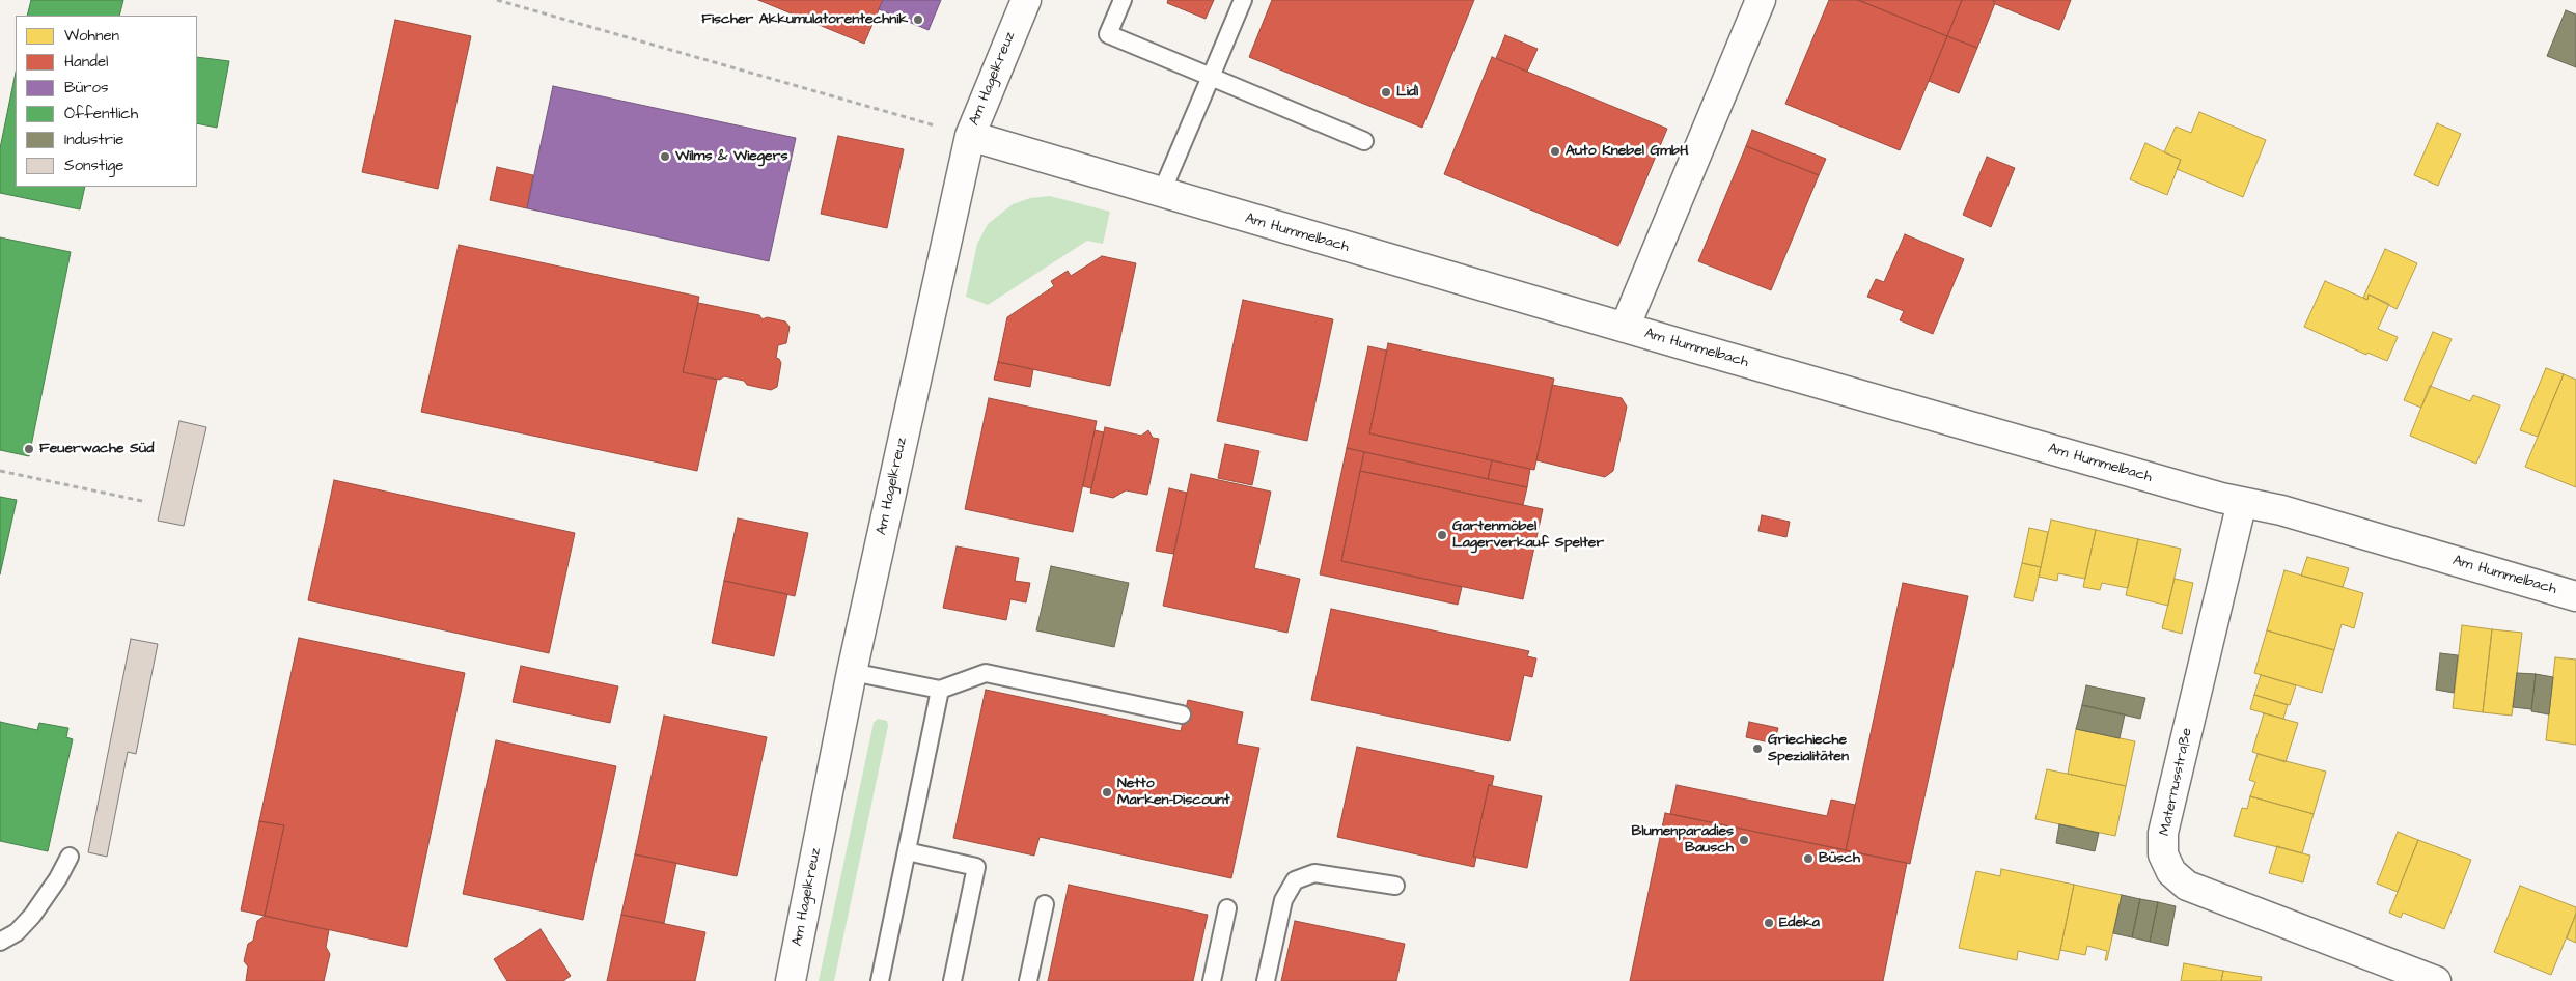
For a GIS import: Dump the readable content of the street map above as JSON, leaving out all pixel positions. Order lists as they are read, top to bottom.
{
  "streets": {
    "street": ["Am Hagelkreuz", "Am Hummelbach", "Maternusstraße"]
  },
  "crossings": [
    ["Am Hagelkreuz", "Am Hummelbach"],
    ["Am Hummelbach", "Maternusstraße"]
  ],
  "places": [
    "Fischer Akkumulatorentechnik",
    "Lidl",
    "Auto Knebel GmbH",
    "Wilms & Wiegers",
    "Feuerwache Süd",
    "Gartenmöbel Lagerverkauf Spelter",
    "Griechieche Spezialitäten",
    "Netto Marken-Discount",
    "Blumenparadies Bausch",
    "Büsch",
    "Edeka"
  ],
  "legend": [
    "Wohnen",
    "Handel",
    "Büros",
    "Öffentlich",
    "Industrie",
    "Sonstige"
  ]
}
